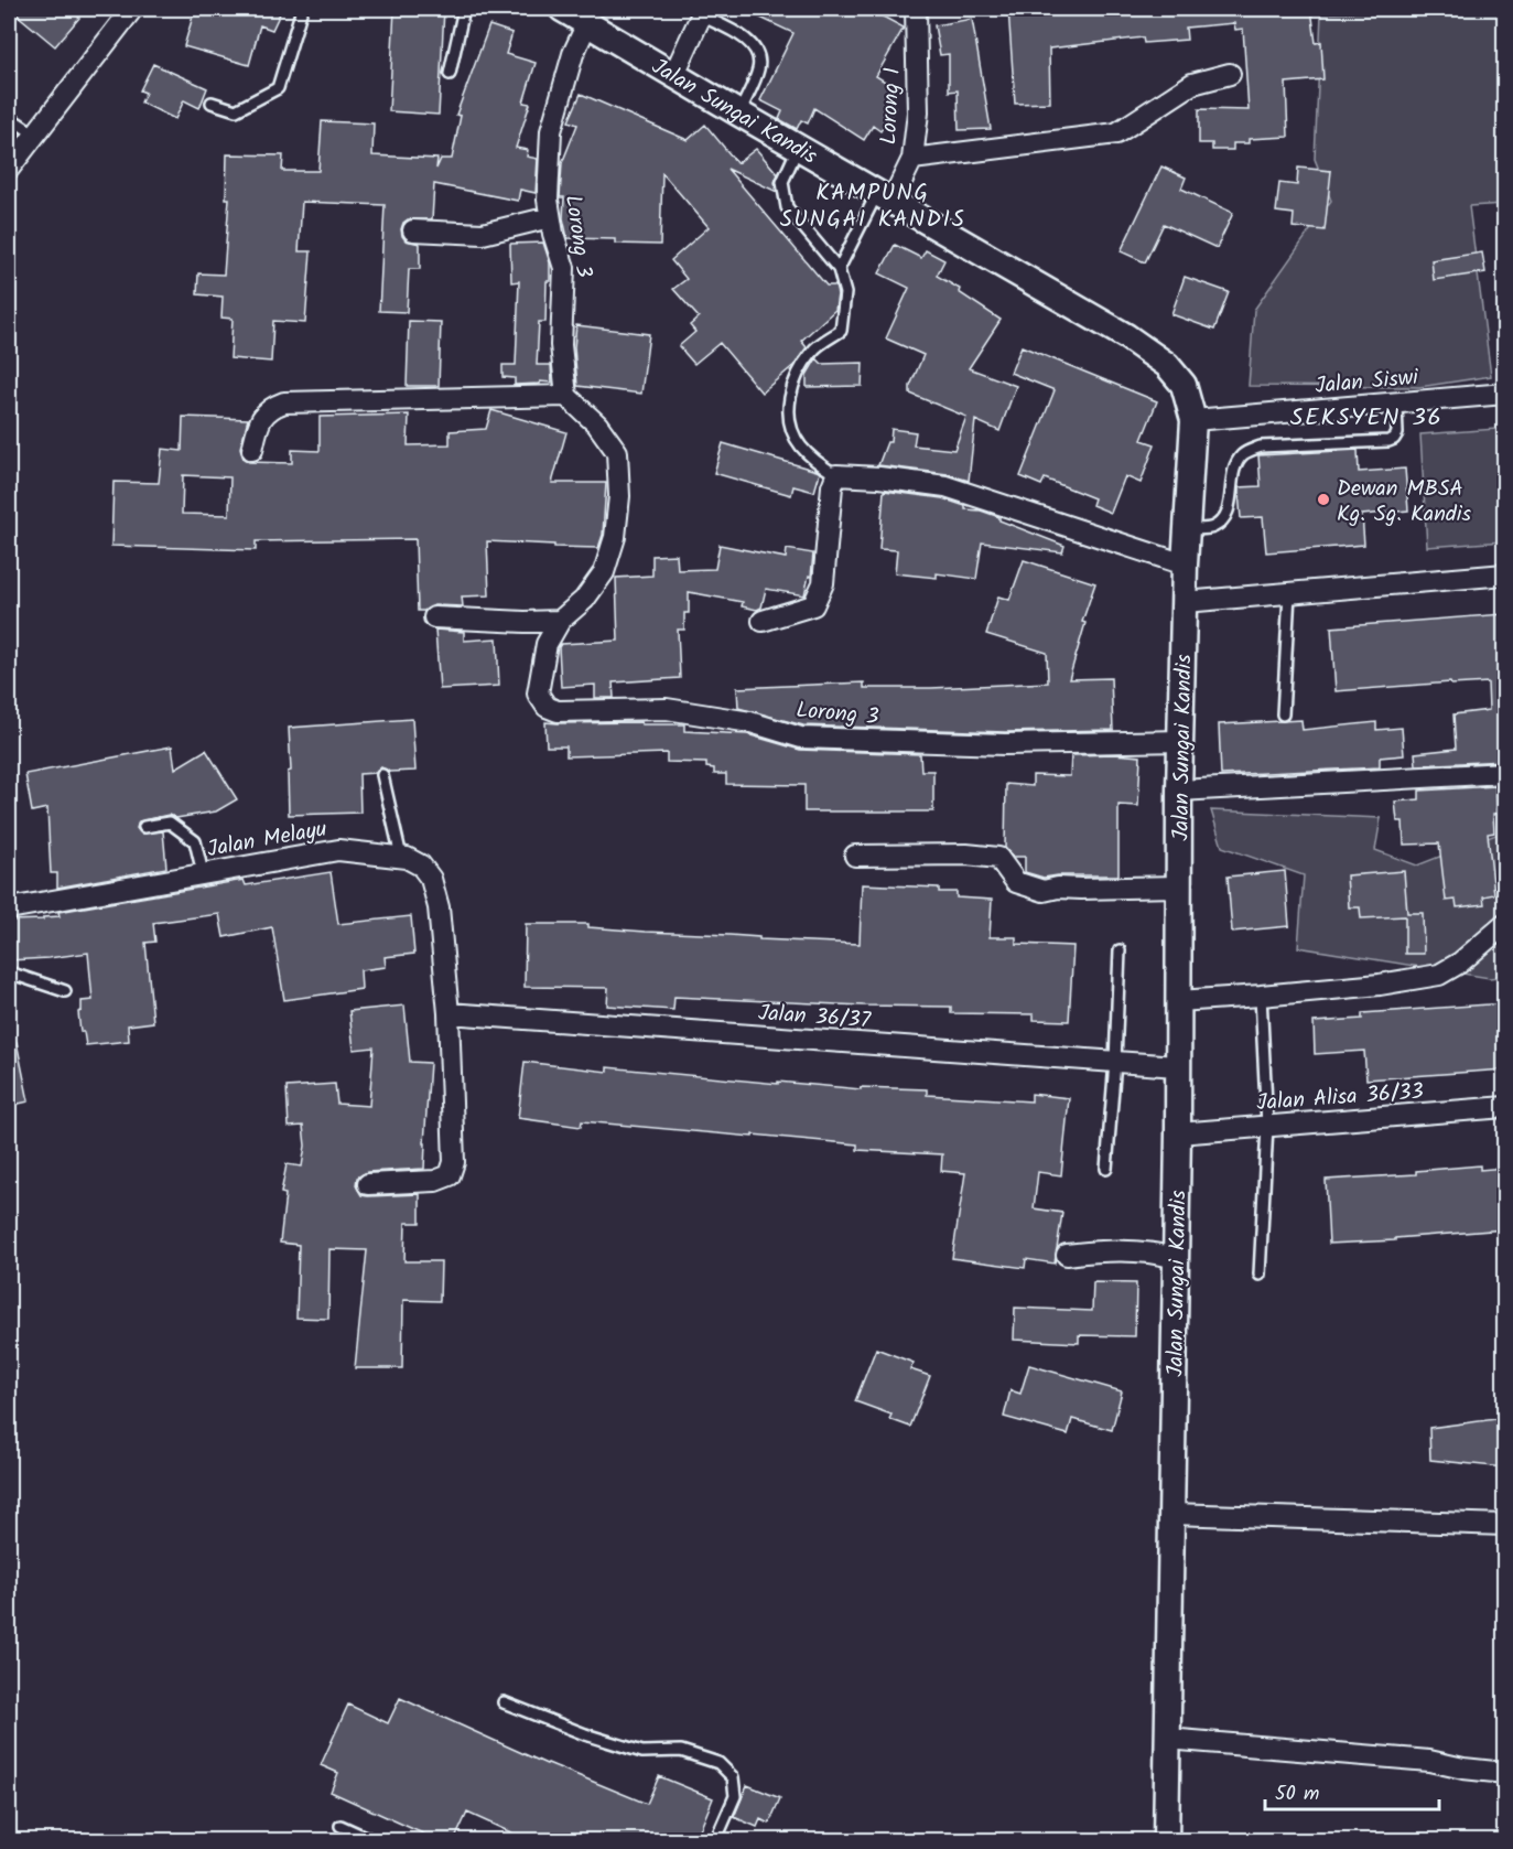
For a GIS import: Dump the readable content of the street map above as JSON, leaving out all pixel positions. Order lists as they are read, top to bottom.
{
  "streets": {
    "street": [
      "Lorong 1",
      "Jalan Sungai Kandis",
      "Lorong 3",
      "Jalan Siswi",
      "Jalan Melayu",
      "Jalan 36/37",
      "Jalan Alisa 36/33"
    ]
  },
  "crossings": [
    ["Lorong 1", "Jalan Sungai Kandis"],
    ["Jalan Sungai Kandis", "Lorong 3"],
    ["Jalan Sungai Kandis", "Jalan Siswi"],
    ["Jalan Sungai Kandis", "Jalan 36/37"],
    ["Jalan Sungai Kandis", "Jalan Alisa 36/33"],
    ["Jalan Melayu", "Jalan 36/37"]
  ],
  "districts": ["KAMPUNG SUNGAI KANDIS", "SEKSYEN 36"],
  "places": ["Dewan MBSA Kg. Sg. Kandis"],
  "scale_bar": "50 m"
}
